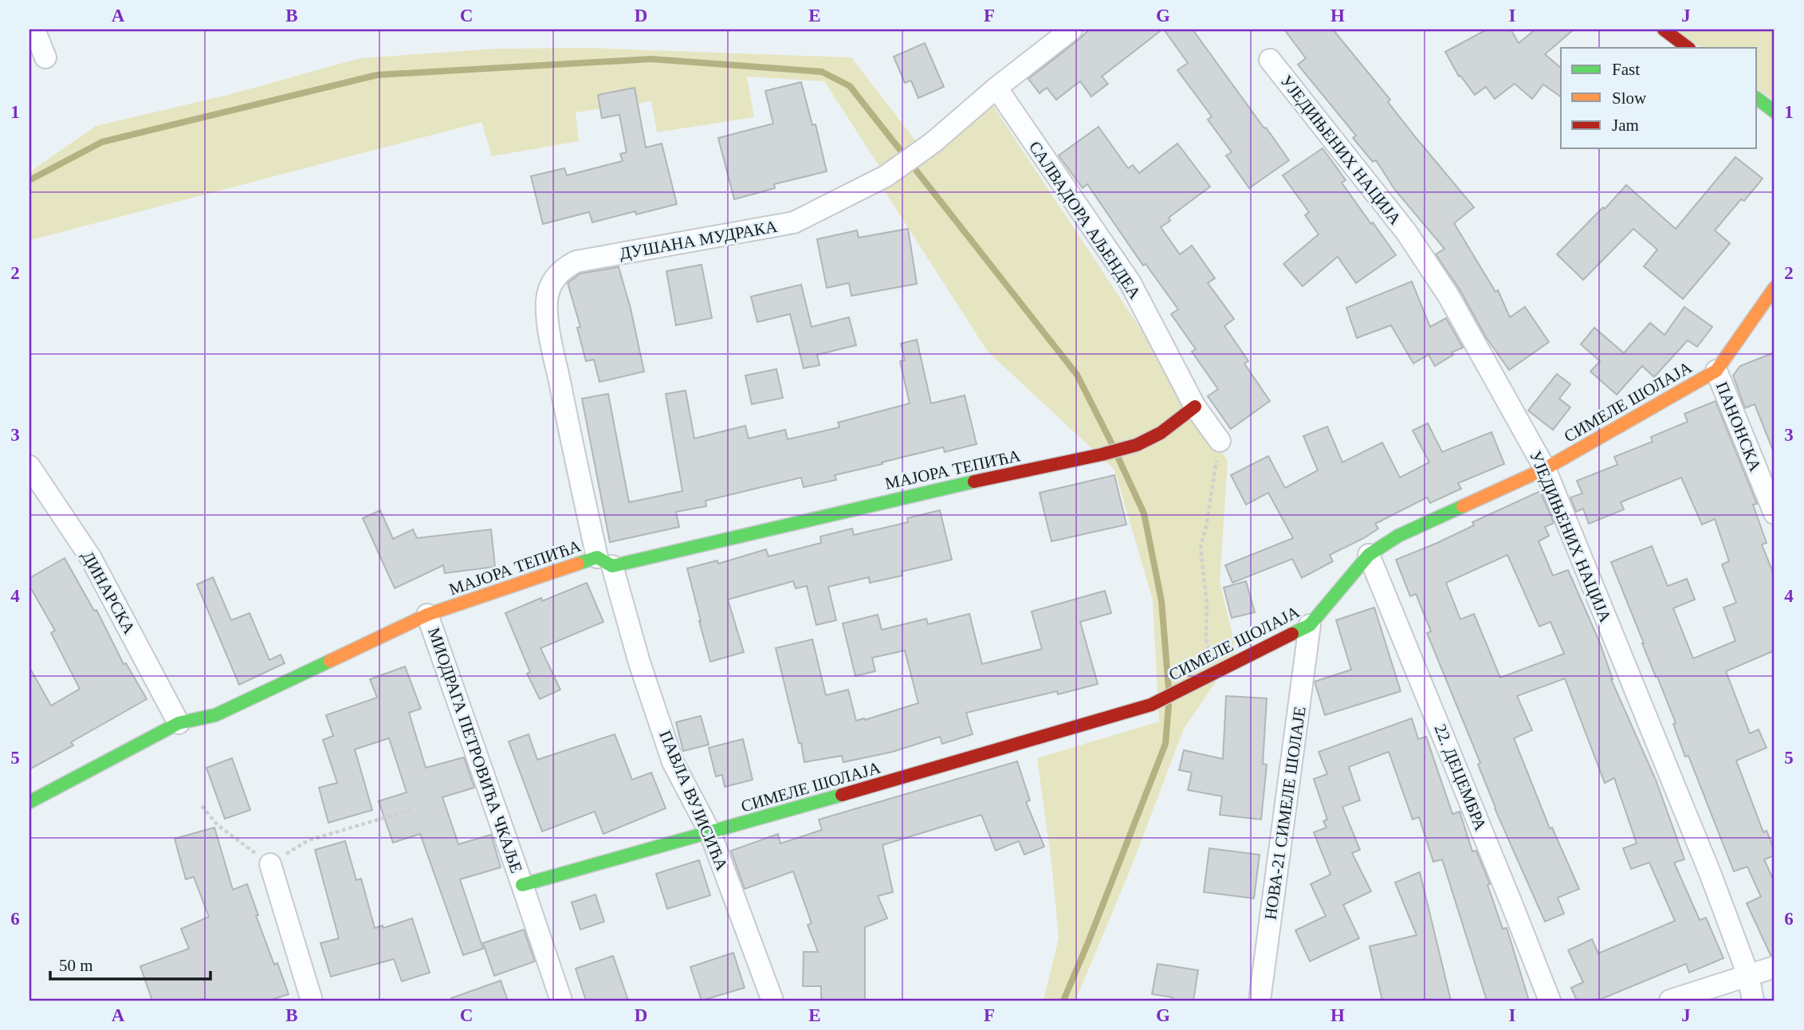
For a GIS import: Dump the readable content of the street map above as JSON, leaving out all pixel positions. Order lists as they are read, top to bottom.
{
  "streets": {
    "street": [
      "УЈЕДИЊЕНИХ НАЦИЈА",
      "САЛВАДОРА АЉЕНДЕА",
      "ДУШАНА МУДРАКА",
      "СИМЕЛЕ ШОЛАЈА",
      "ПАНОНСКА",
      "МАЈОРА ТЕПИЋА",
      "ДИНАРСКА",
      "МИОДРАГА ПЕТРОВИЋА ЧКАЉЕ",
      "22. ДЕЦЕМБРА",
      "ПАВЛА ВУЈИСИЋА",
      "НОВА-21 СИМЕЛЕ ШОЛАЈЕ"
    ]
  },
  "crossings": [
    ["УЈЕДИЊЕНИХ НАЦИЈА", "СИМЕЛЕ ШОЛАЈА"],
    ["САЛВАДОРА АЉЕНДЕА", "ДУШАНА МУДРАКА"],
    ["САЛВАДОРА АЉЕНДЕА", "МАЈОРА ТЕПИЋА"],
    ["ДУШАНА МУДРАКА", "МАЈОРА ТЕПИЋА"],
    ["ДУШАНА МУДРАКА", "ПАВЛА ВУЈИСИЋА"],
    ["СИМЕЛЕ ШОЛАЈА", "ПАНОНСКА"],
    ["СИМЕЛЕ ШОЛАЈА", "МИОДРАГА ПЕТРОВИЋА ЧКАЉЕ"],
    ["СИМЕЛЕ ШОЛАЈА", "22. ДЕЦЕМБРА"],
    ["СИМЕЛЕ ШОЛАЈА", "ПАВЛА ВУЈИСИЋА"],
    ["СИМЕЛЕ ШОЛАЈА", "НОВА-21 СИМЕЛЕ ШОЛАЈЕ"],
    ["МАЈОРА ТЕПИЋА", "ДИНАРСКА"],
    ["МАЈОРА ТЕПИЋА", "МИОДРАГА ПЕТРОВИЋА ЧКАЉЕ"],
    ["МАЈОРА ТЕПИЋА", "ПАВЛА ВУЈИСИЋА"],
    ["МИОДРАГА ПЕТРОВИЋА ЧКАЉЕ", "ПАВЛА ВУЈИСИЋА"]
  ],
  "legend": ["Fast", "Slow", "Jam"],
  "scale_bar": "50 m",
  "grid": {
    "columns": [
      "A",
      "B",
      "C",
      "D",
      "E",
      "F",
      "G",
      "H",
      "I",
      "J"
    ],
    "rows": [
      "1",
      "2",
      "3",
      "4",
      "5",
      "6"
    ]
  }
}
